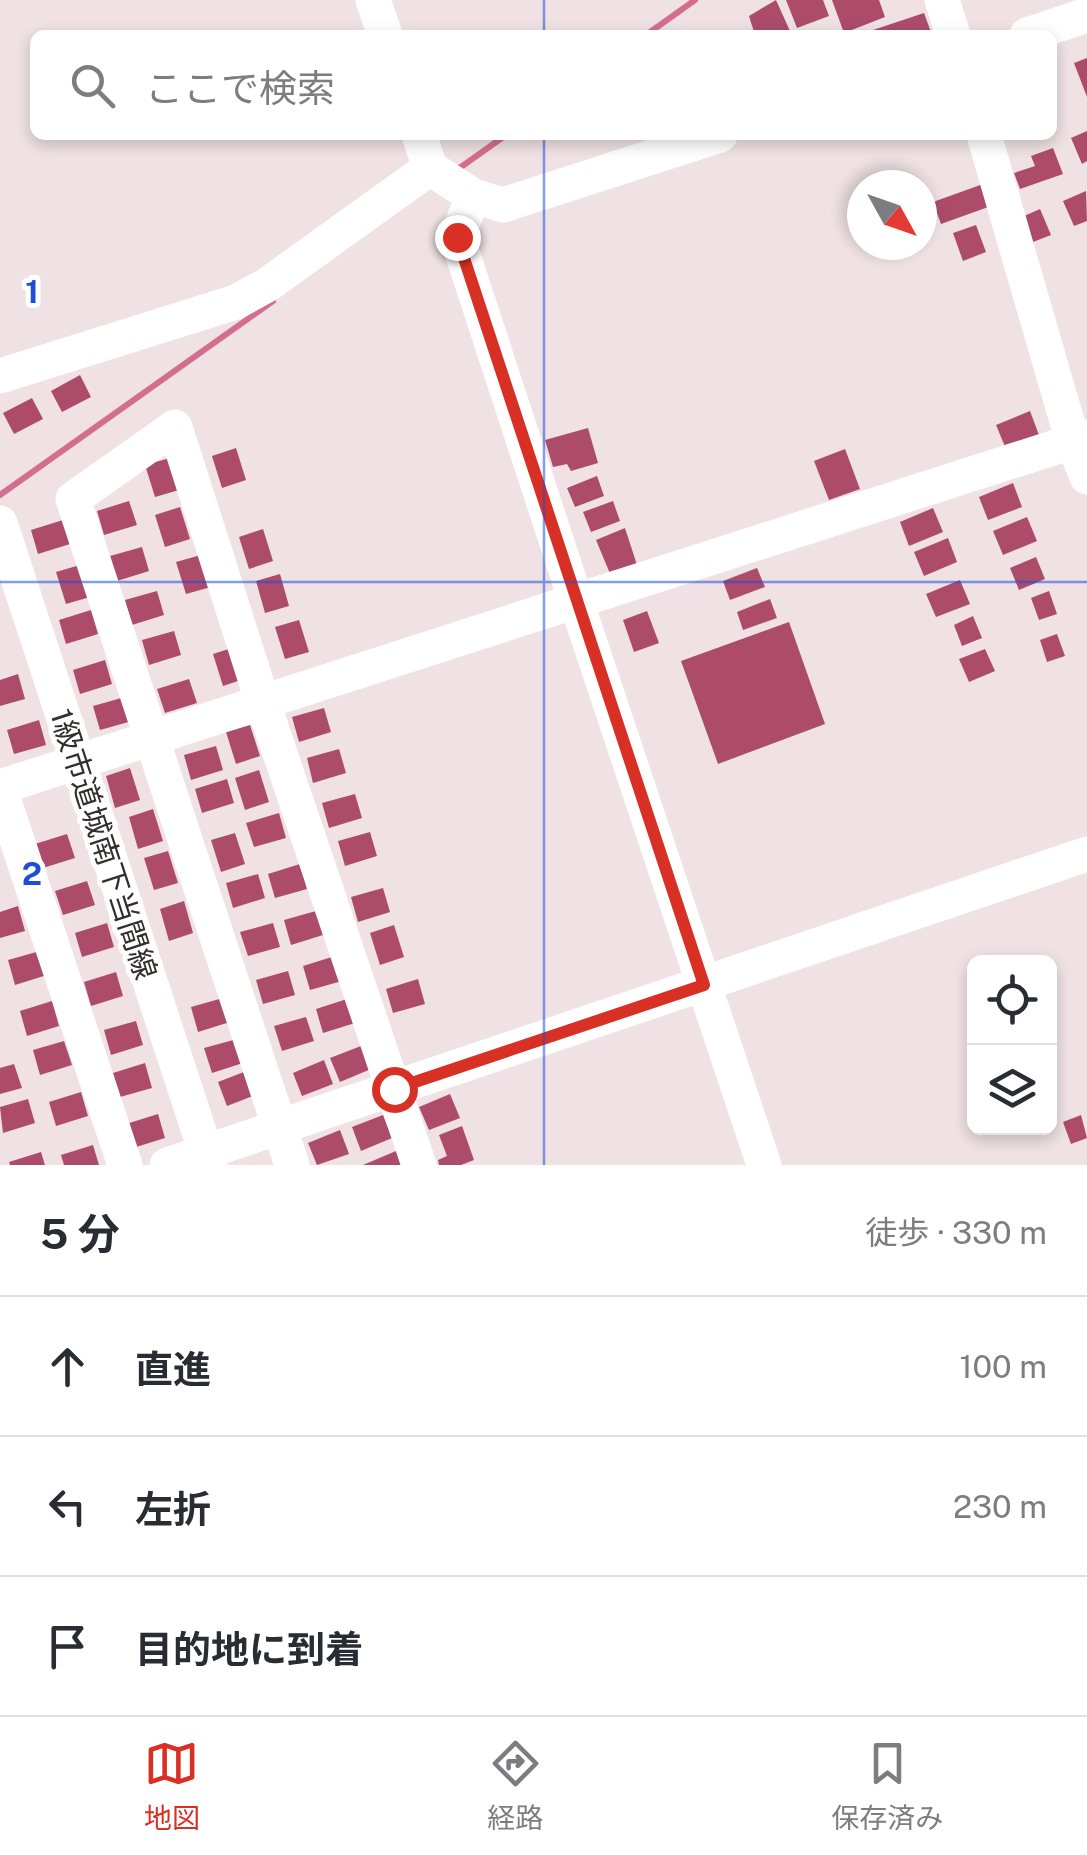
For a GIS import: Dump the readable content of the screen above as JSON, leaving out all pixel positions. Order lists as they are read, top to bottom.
{
  "streets": {
    "street": ["1級市道城南下当間線"]
  },
  "north": "bottom right",
  "page": {
    "search": "ここで検索",
    "heading": ["5 分", "徒歩 · 330 m"],
    "list": [
      ["直進", "100 m"],
      ["左折", "230 m"],
      "目的地に到着"
    ],
    "nav": ["地図", "経路", "保存済み"]
  },
  "grid": {
    "rows": ["1", "2"]
  }
}
